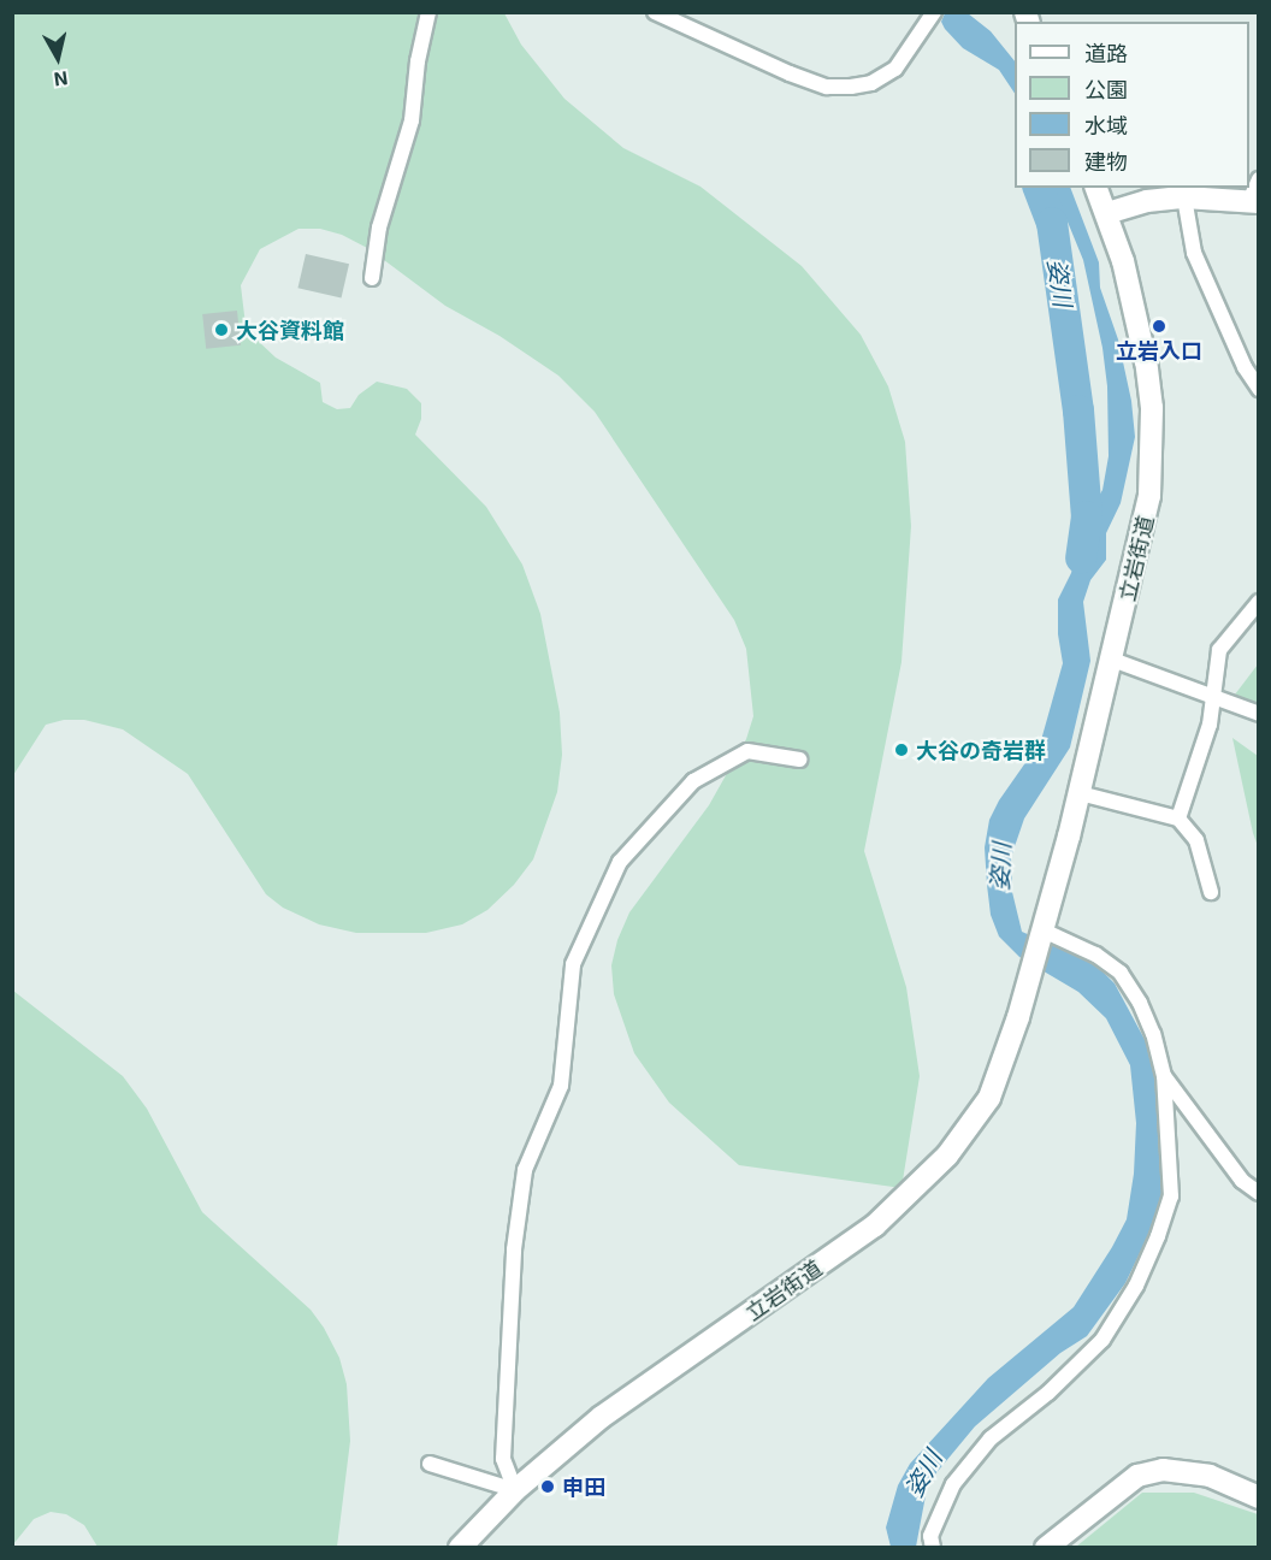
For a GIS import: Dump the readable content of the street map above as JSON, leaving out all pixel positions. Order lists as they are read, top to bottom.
{
  "streets": {
    "street": ["立岩街道"]
  },
  "water": ["姿川"],
  "places": [
    "立岩入口",
    "大谷資料館",
    "大谷の奇岩群",
    "申田"
  ],
  "legend": [
    "道路",
    "公園",
    "水域",
    "建物"
  ],
  "north": "bottom"
}
